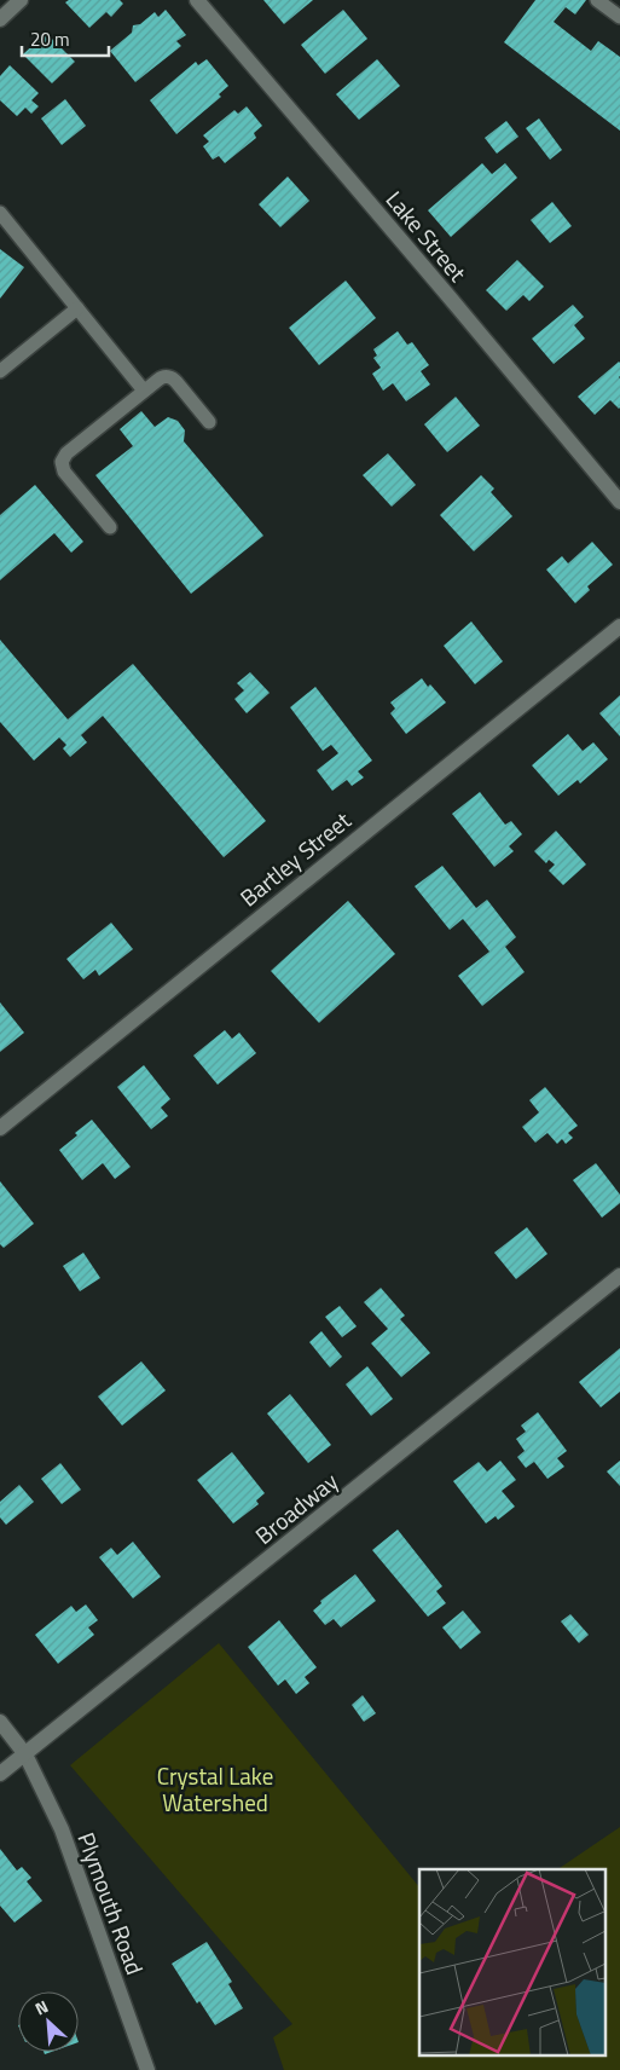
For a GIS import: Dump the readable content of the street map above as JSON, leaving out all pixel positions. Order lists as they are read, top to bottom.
{
  "streets": {
    "street": [
      "Lake Street",
      "Bartley Street",
      "Broadway",
      "Plymouth Road"
    ]
  },
  "crossings": [
    ["Broadway", "Plymouth Road"]
  ],
  "parks": ["Crystal Lake Watershed"],
  "scale_bar": "20 m",
  "north": "top left"
}
